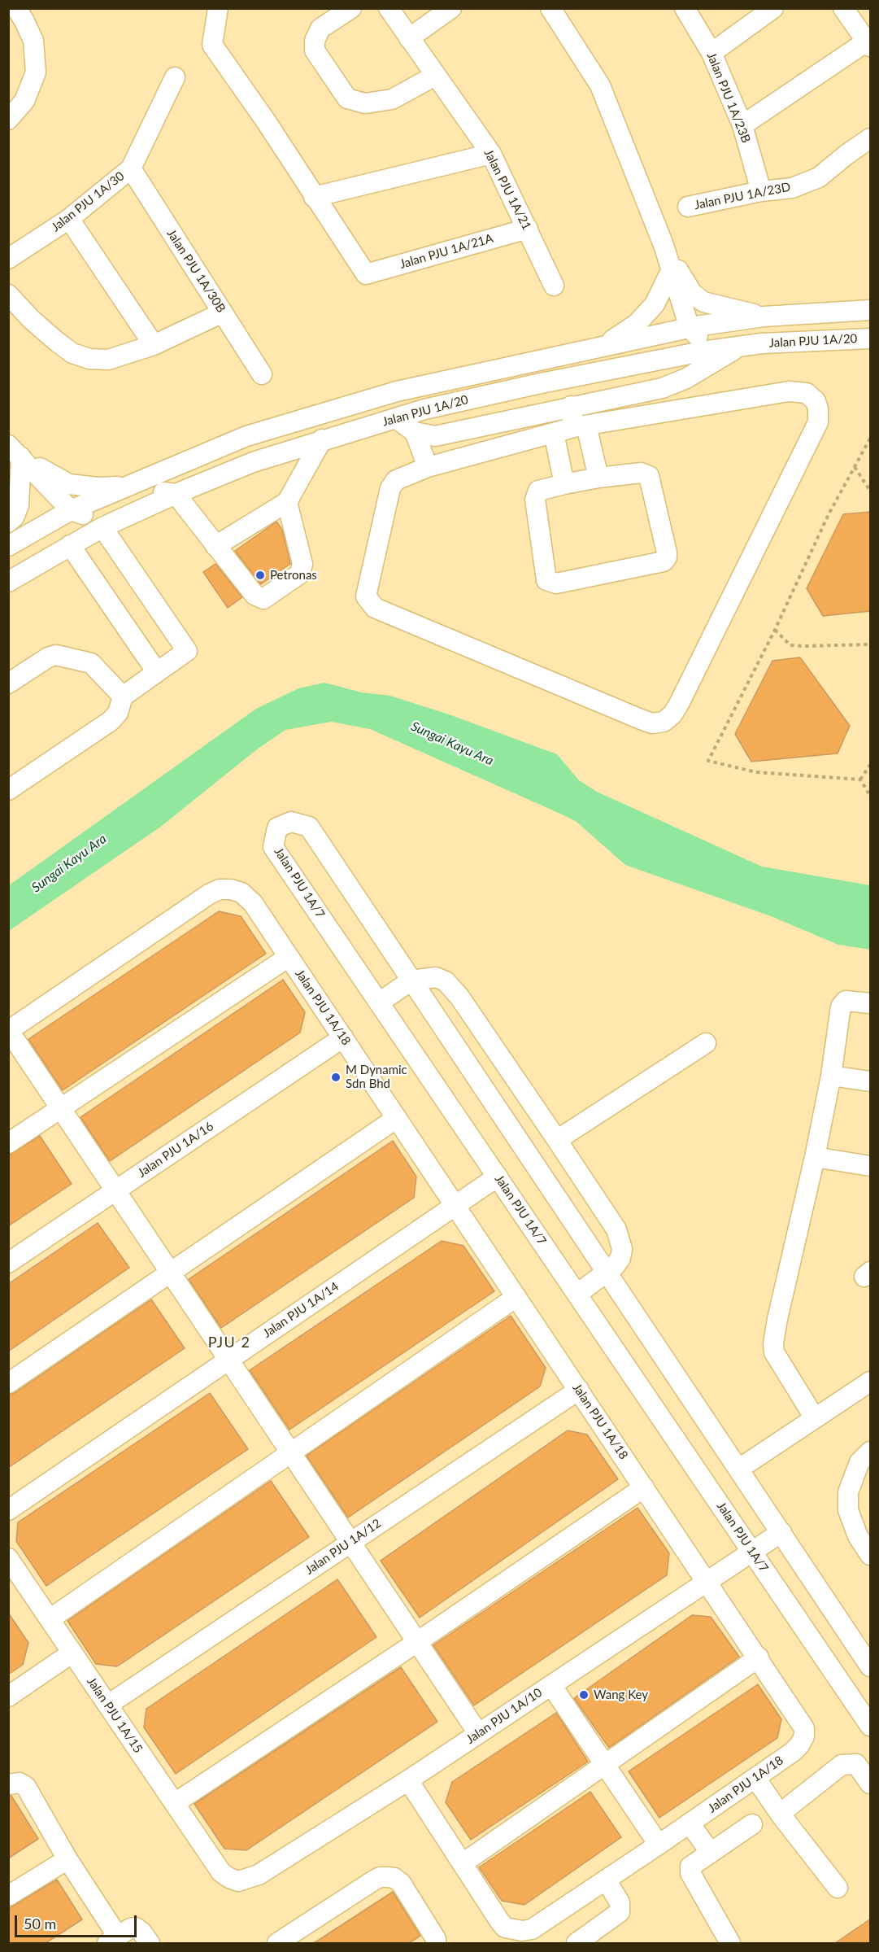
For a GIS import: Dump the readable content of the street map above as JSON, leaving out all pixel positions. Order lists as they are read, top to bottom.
{
  "streets": {
    "street": [
      "Jalan PJU 1A/23B",
      "Jalan PJU 1A/21",
      "Jalan PJU 1A/23D",
      "Jalan PJU 1A/30",
      "Jalan PJU 1A/21A",
      "Jalan PJU 1A/30B",
      "Jalan PJU 1A/20",
      "Jalan PJU 1A/7",
      "Jalan PJU 1A/18",
      "Jalan PJU 1A/16",
      "Jalan PJU 1A/14",
      "Jalan PJU 1A/12",
      "Jalan PJU 1A/15",
      "Jalan PJU 1A/10"
    ]
  },
  "crossings": [
    ["Jalan PJU 1A/23B", "Jalan PJU 1A/23D"],
    ["Jalan PJU 1A/21", "Jalan PJU 1A/21A"],
    ["Jalan PJU 1A/30", "Jalan PJU 1A/30B"],
    ["Jalan PJU 1A/7", "Jalan PJU 1A/14"],
    ["Jalan PJU 1A/7", "Jalan PJU 1A/10"],
    ["Jalan PJU 1A/18", "Jalan PJU 1A/16"],
    ["Jalan PJU 1A/18", "Jalan PJU 1A/14"],
    ["Jalan PJU 1A/18", "Jalan PJU 1A/12"],
    ["Jalan PJU 1A/18", "Jalan PJU 1A/10"],
    ["Jalan PJU 1A/12", "Jalan PJU 1A/15"],
    ["Jalan PJU 1A/15", "Jalan PJU 1A/10"]
  ],
  "districts": ["PJU 2"],
  "water": ["Sungai Kayu Ara"],
  "places": ["Petronas", "M Dynamic Sdn Bhd", "Wang Key"],
  "scale_bar": "50 m"
}
